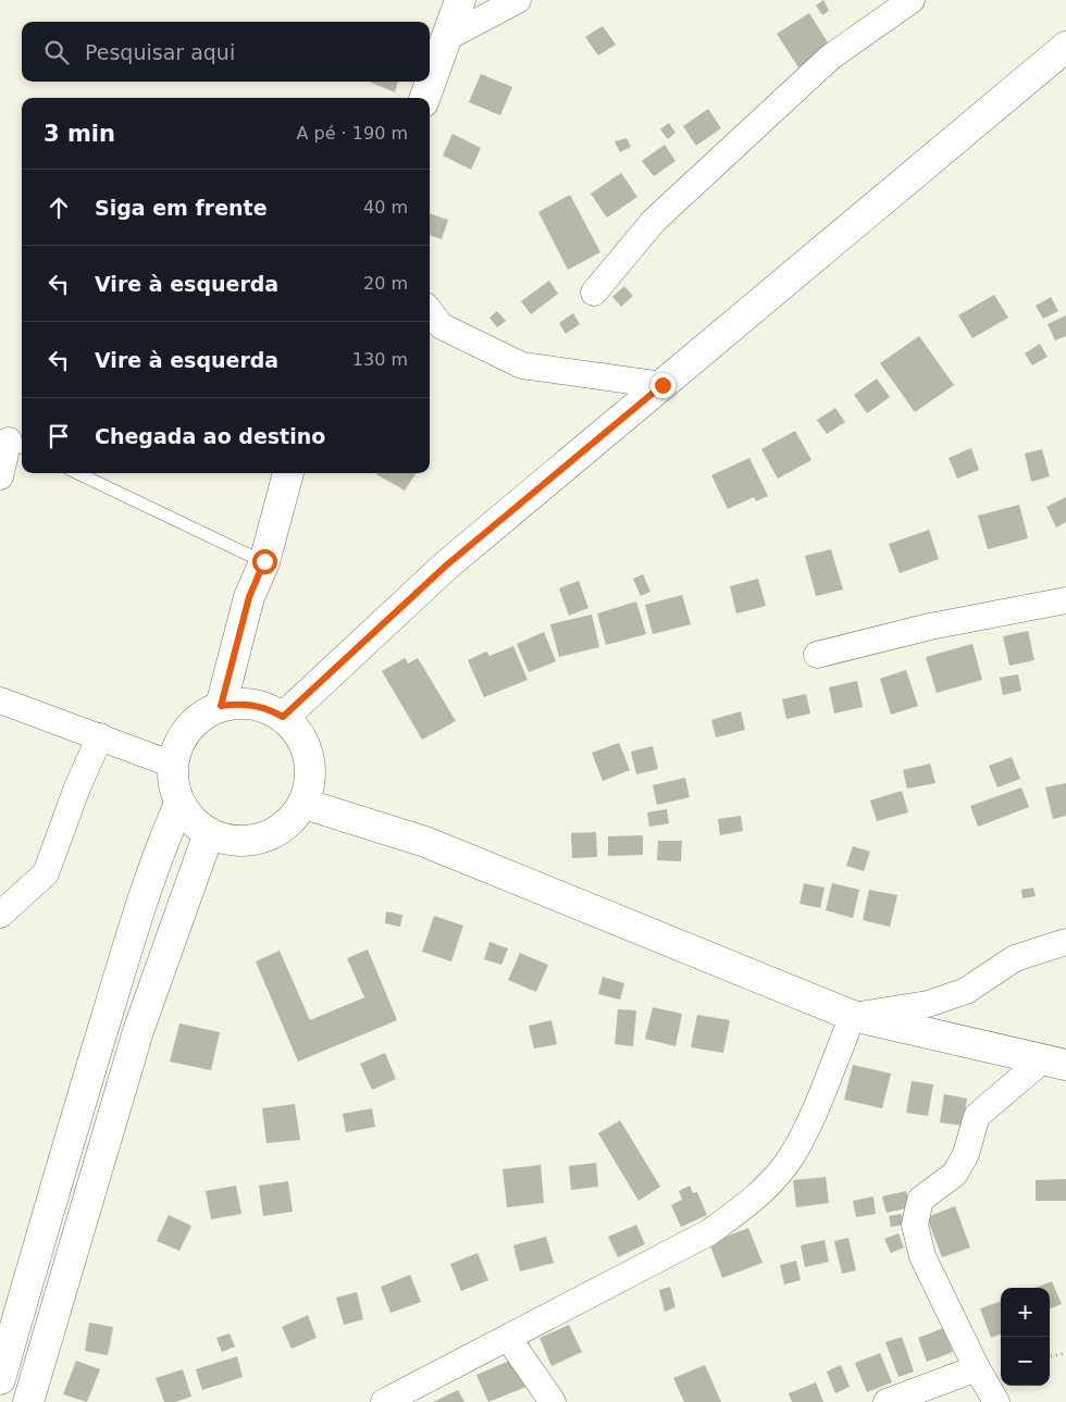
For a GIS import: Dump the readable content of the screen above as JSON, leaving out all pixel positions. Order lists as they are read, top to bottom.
{
  "page": {
    "search": "Pesquisar aqui",
    "heading": ["3 min", "A pé · 190 m"],
    "list": [
      ["Siga em frente", "40 m"],
      ["Vire à esquerda", "20 m"],
      ["Vire à esquerda", "130 m"],
      "Chegada ao destino"
    ],
    "map_buttons": ["+", "−"]
  }
}
